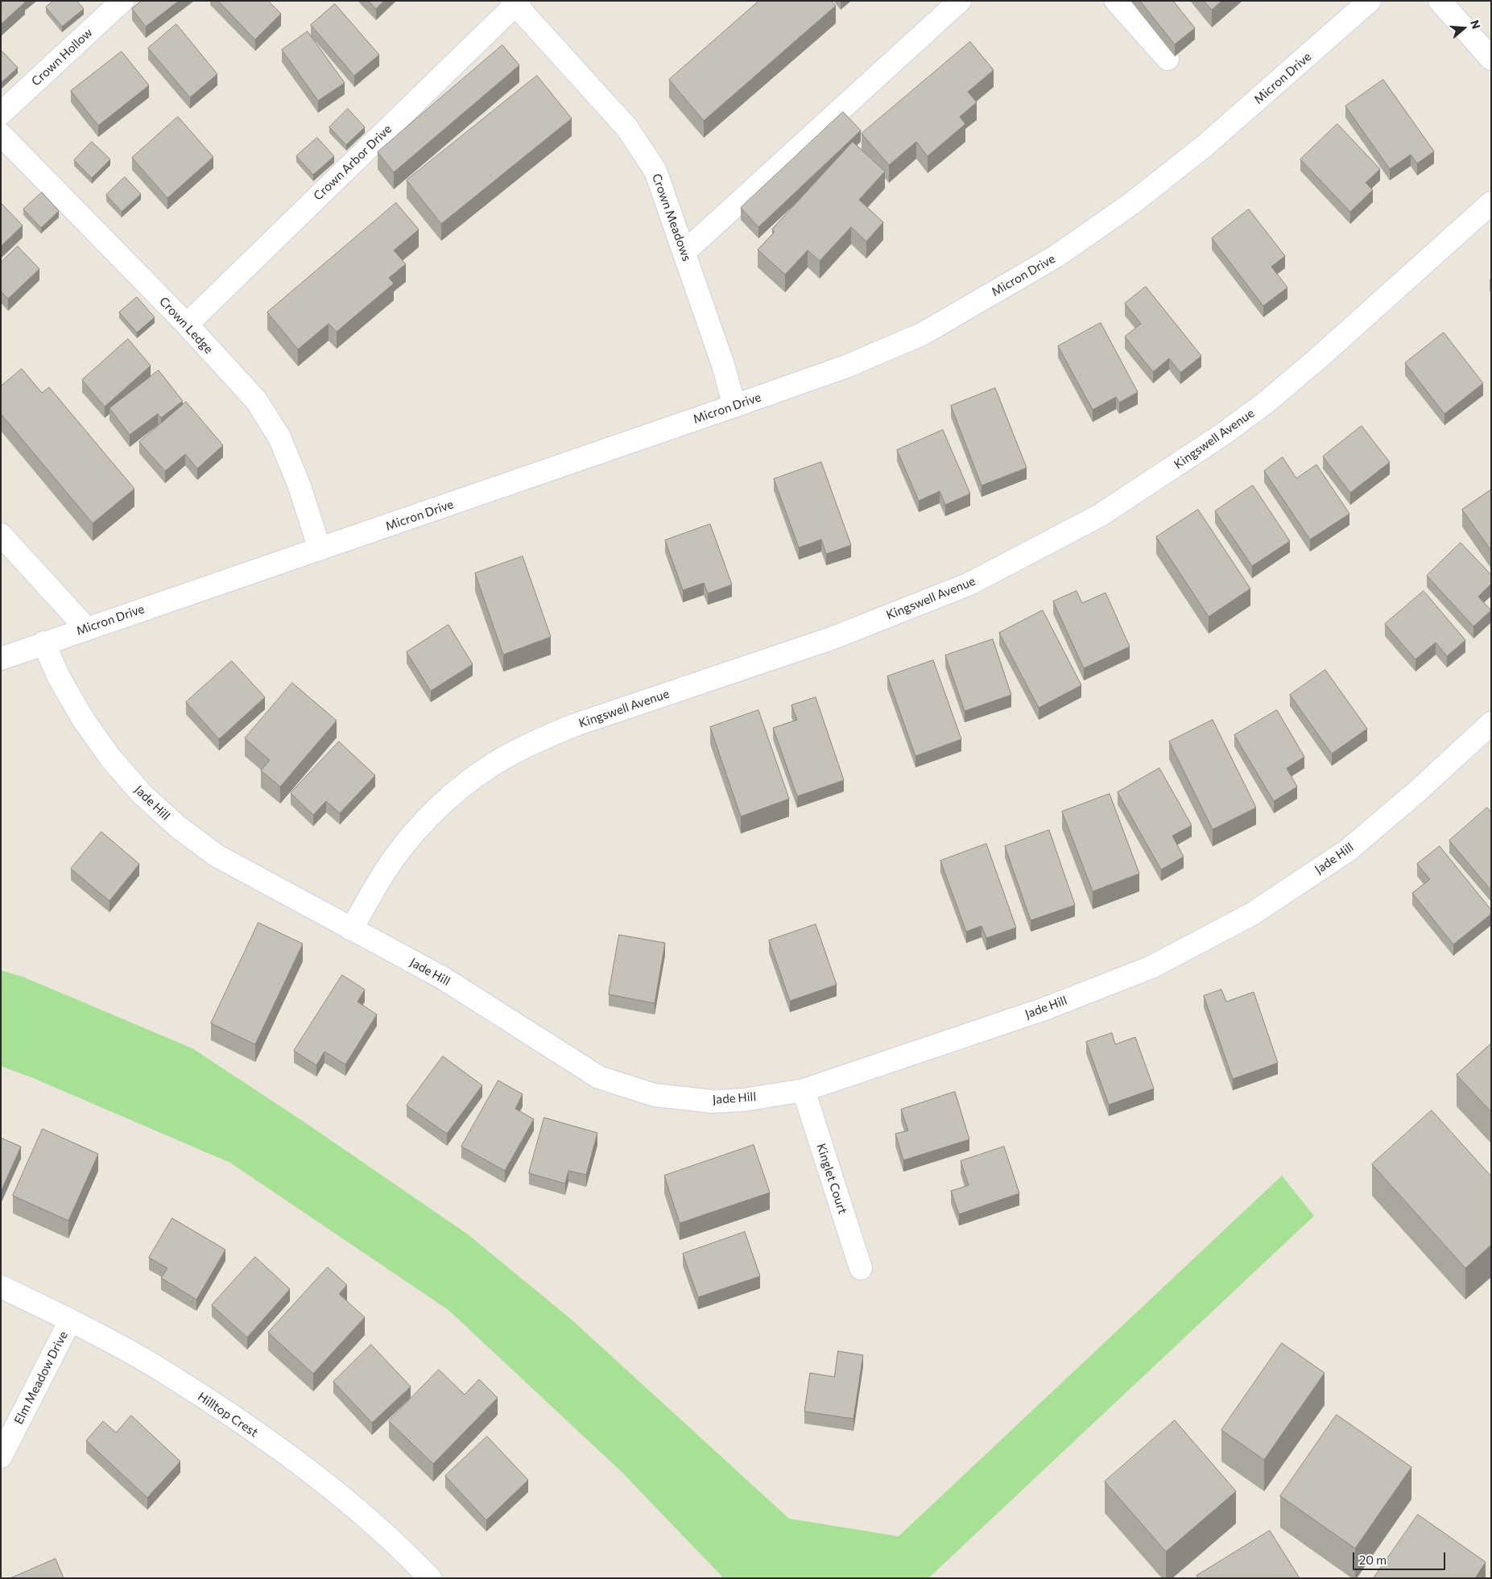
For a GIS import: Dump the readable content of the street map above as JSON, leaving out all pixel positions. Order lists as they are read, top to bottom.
{
  "streets": {
    "street": [
      "Crown Hollow",
      "Micron Drive",
      "Crown Arbor Drive",
      "Crown Meadows",
      "Crown Ledge",
      "Kingswell Avenue",
      "Jade Hill",
      "Kinglet Court",
      "Elm Meadow Drive",
      "Hilltop Crest"
    ]
  },
  "crossings": [
    ["Micron Drive", "Crown Meadows"],
    ["Micron Drive", "Crown Ledge"],
    ["Micron Drive", "Jade Hill"],
    ["Crown Arbor Drive", "Crown Meadows"],
    ["Crown Arbor Drive", "Crown Ledge"],
    ["Kingswell Avenue", "Jade Hill"],
    ["Jade Hill", "Kinglet Court"],
    ["Elm Meadow Drive", "Hilltop Crest"]
  ],
  "scale_bar": "20 m",
  "north": "right"
}
